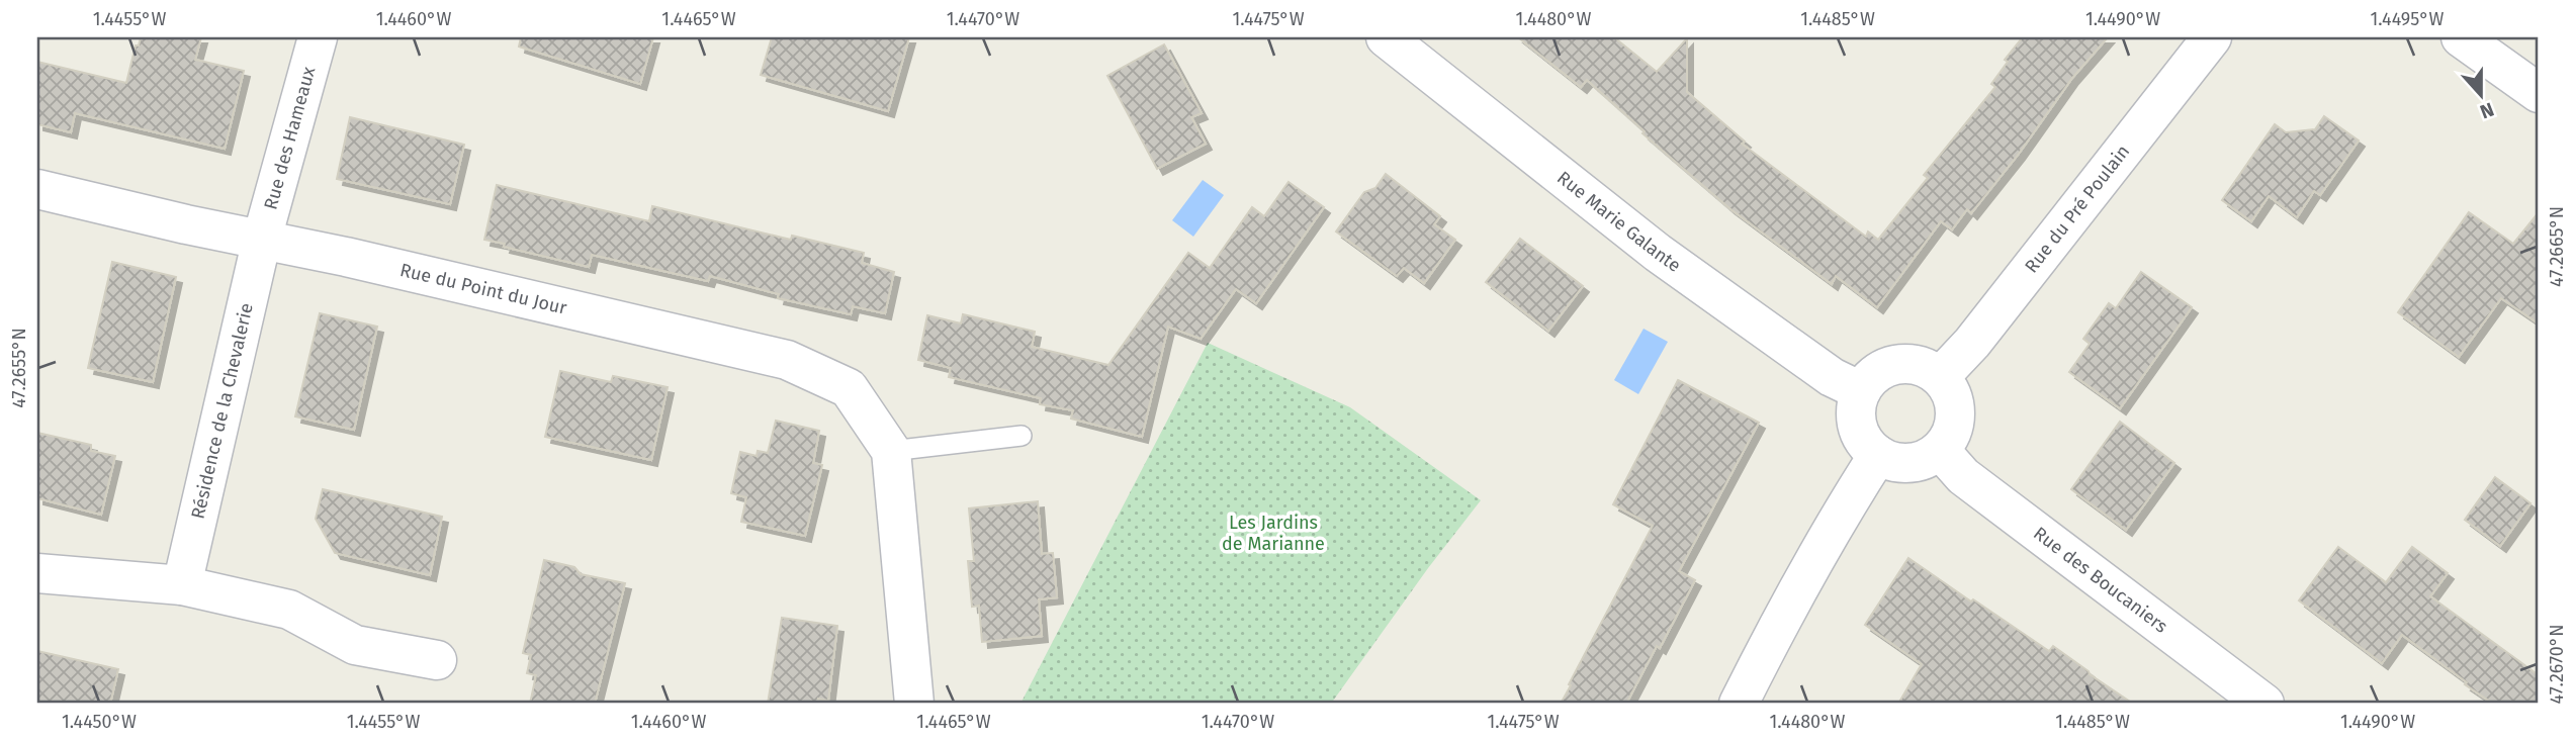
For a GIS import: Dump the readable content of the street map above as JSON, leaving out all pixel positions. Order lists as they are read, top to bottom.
{
  "streets": {
    "street": [
      "Rue des Hameaux",
      "Rue du Pré Poulain",
      "Rue Marie Galante",
      "Rue du Point du Jour",
      "Résidence de la Chevalerie",
      "Rue des Boucaniers"
    ]
  },
  "crossings": [
    ["Rue des Hameaux", "Rue du Point du Jour"],
    ["Rue des Hameaux", "Résidence de la Chevalerie"],
    ["Rue du Pré Poulain", "Rue Marie Galante"],
    ["Rue du Pré Poulain", "Rue des Boucaniers"],
    ["Rue Marie Galante", "Rue des Boucaniers"],
    ["Rue du Point du Jour", "Résidence de la Chevalerie"]
  ],
  "parks": ["Les Jardins de Marianne"],
  "north": "bottom",
  "coordinates": [
    "1.4455°W",
    "1.4460°W",
    "1.4465°W",
    "1.4470°W",
    "1.4475°W",
    "1.4480°W",
    "1.4485°W",
    "1.4490°W",
    "1.4495°W",
    "47.2665°N",
    "47.2655°N",
    "47.2670°N",
    "1.4450°W"
  ]
}
